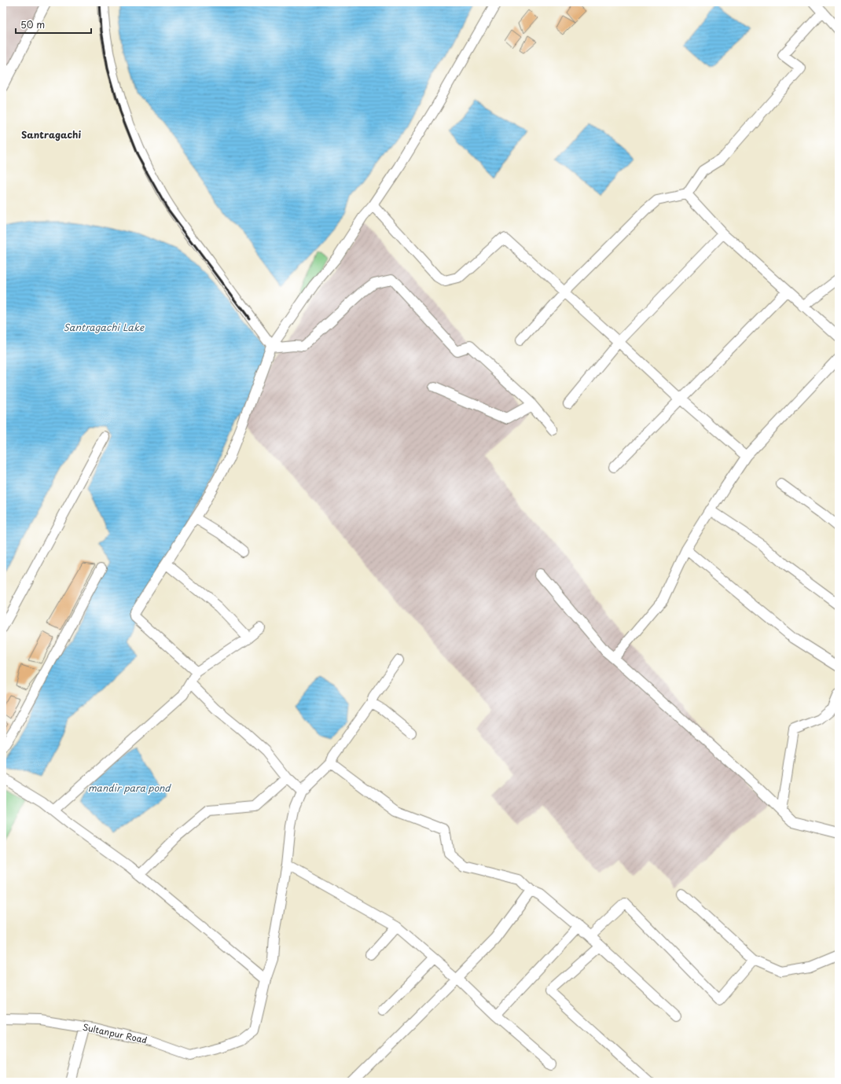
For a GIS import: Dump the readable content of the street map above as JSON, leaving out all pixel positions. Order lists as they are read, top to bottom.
{
  "streets": {
    "street": ["Sultanpur Road"]
  },
  "districts": ["Santragachi"],
  "water": ["Santragachi Lake", "mandir para pond"],
  "scale_bar": "50 m"
}
